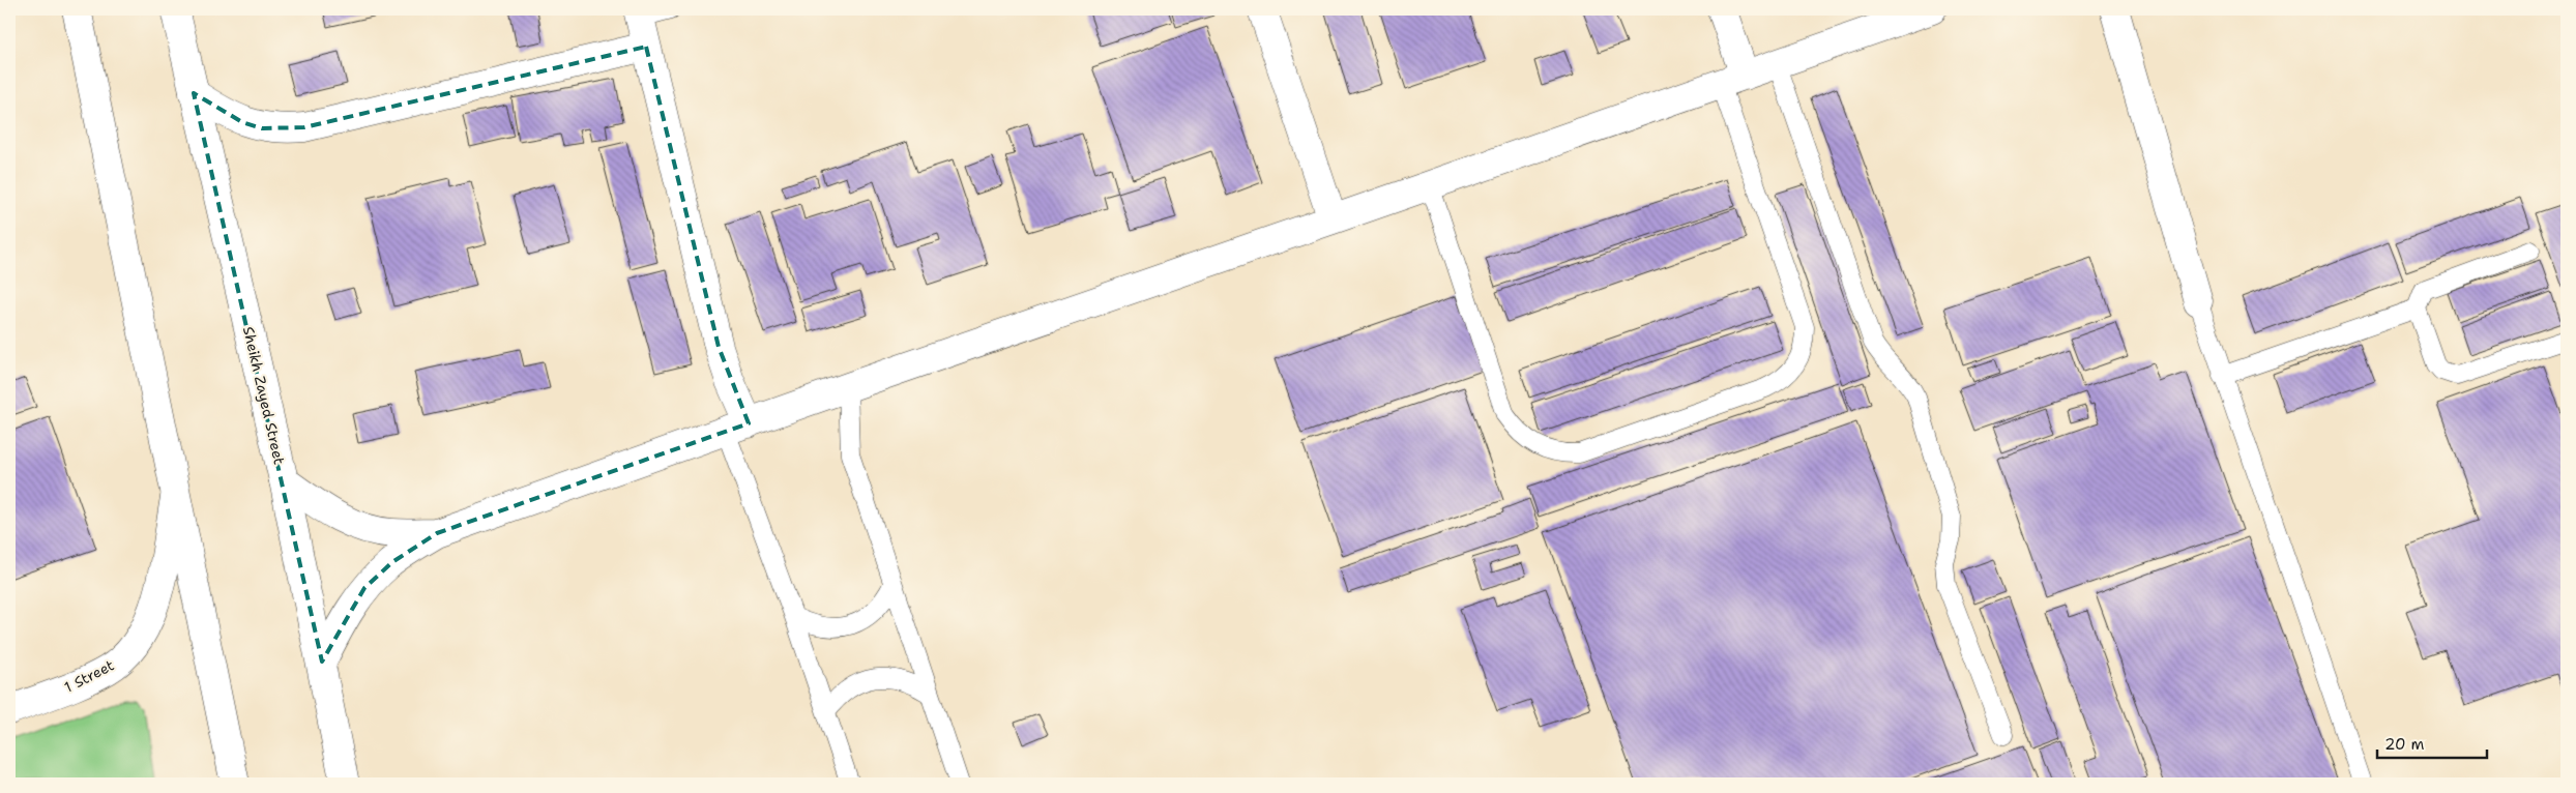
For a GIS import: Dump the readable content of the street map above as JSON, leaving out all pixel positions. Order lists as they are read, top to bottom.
{
  "streets": {
    "street": ["Sheikh Zayed Street", "1 Street"]
  },
  "scale_bar": "20 m"
}
